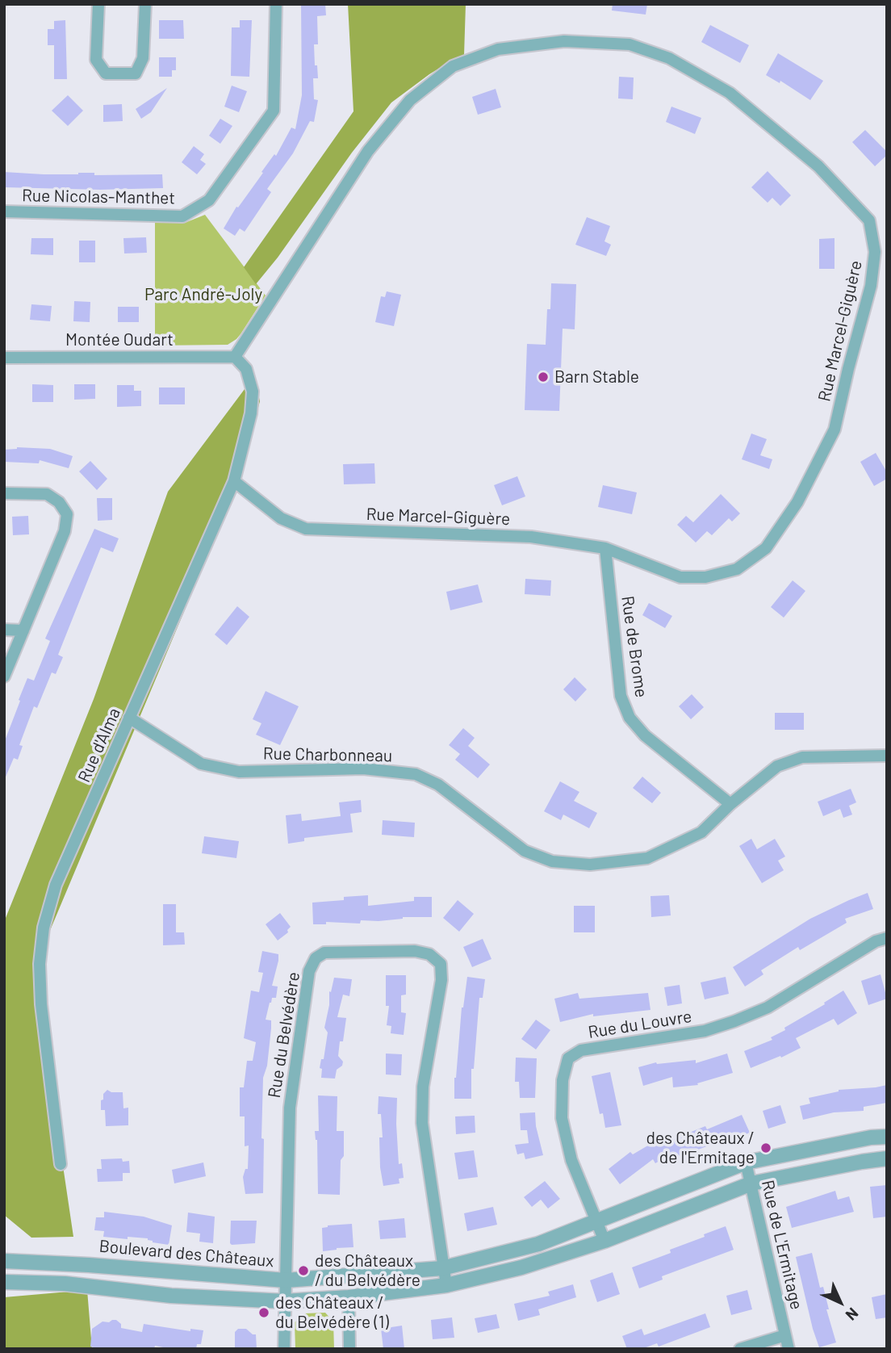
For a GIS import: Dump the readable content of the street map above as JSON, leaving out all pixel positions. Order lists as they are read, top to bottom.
{
  "streets": {
    "street": [
      "Rue Nicolas-Manthet",
      "Rue Marcel-Giguère",
      "Montée Oudart",
      "Rue de Brome",
      "Rue d'Alma",
      "Rue Charbonneau",
      "Rue du Louvre",
      "Rue du Belvédère",
      "Rue de L'Ermitage",
      "Boulevard des Châteaux"
    ]
  },
  "crossings": [
    ["Rue Marcel-Giguère", "Montée Oudart"],
    ["Rue Marcel-Giguère", "Rue de Brome"],
    ["Rue Marcel-Giguère", "Rue d'Alma"],
    ["Montée Oudart", "Rue d'Alma"],
    ["Rue de Brome", "Rue Charbonneau"],
    ["Rue d'Alma", "Rue Charbonneau"],
    ["Rue du Louvre", "Boulevard des Châteaux"],
    ["Rue du Belvédère", "Boulevard des Châteaux"],
    ["Rue de L'Ermitage", "Boulevard des Châteaux"]
  ],
  "parks": ["Parc André-Joly"],
  "places": [
    "Barn Stable",
    "des Châteaux / de l'Ermitage",
    "des Châteaux / du Belvédère",
    "des Châteaux / du Belvédère (1)"
  ],
  "north": "bottom right"
}
